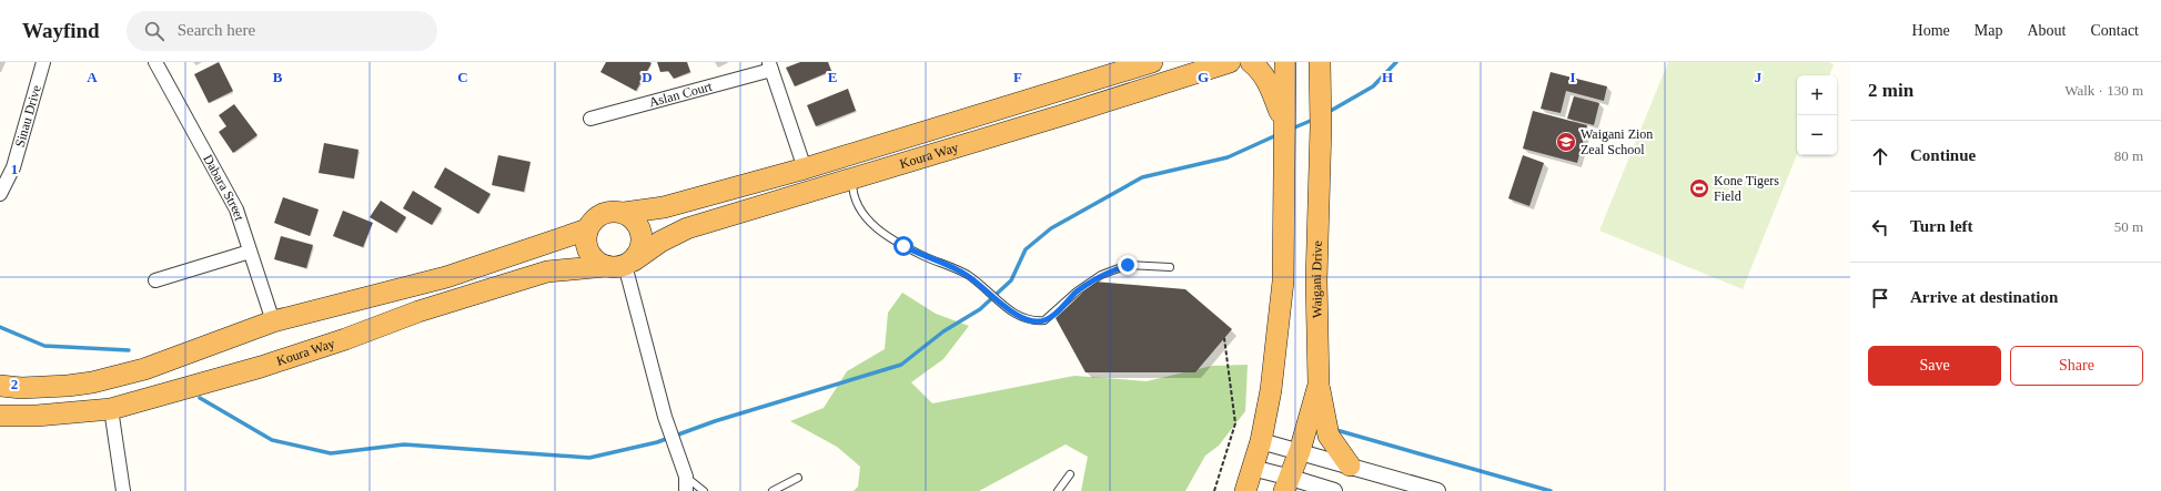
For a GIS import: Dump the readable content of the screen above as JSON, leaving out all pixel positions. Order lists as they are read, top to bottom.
{
  "streets": {
    "highway": ["Koura Way", "Waigani Drive"],
    "street": ["Aslan Court", "Sinau Drive", "Dabara Street"]
  },
  "places": {
    "school or university": ["Waigani Zion Zeal School"],
    "sports": ["Kone Tigers Field"]
  },
  "page": {
    "header": "Wayfind",
    "search": "Search here",
    "nav": [
      "Home",
      "Map",
      "About",
      "Contact"
    ],
    "heading": ["2 min", "Walk · 130 m"],
    "map_buttons": ["+", "−"],
    "list": [
      ["Continue", "80 m"],
      ["Turn left", "50 m"],
      "Arrive at destination"
    ],
    "buttons": ["Save", "Share"]
  },
  "grid": {
    "columns": [
      "A",
      "B",
      "C",
      "D",
      "E",
      "F",
      "G",
      "H",
      "I",
      "J"
    ],
    "rows": ["1", "2"]
  }
}
